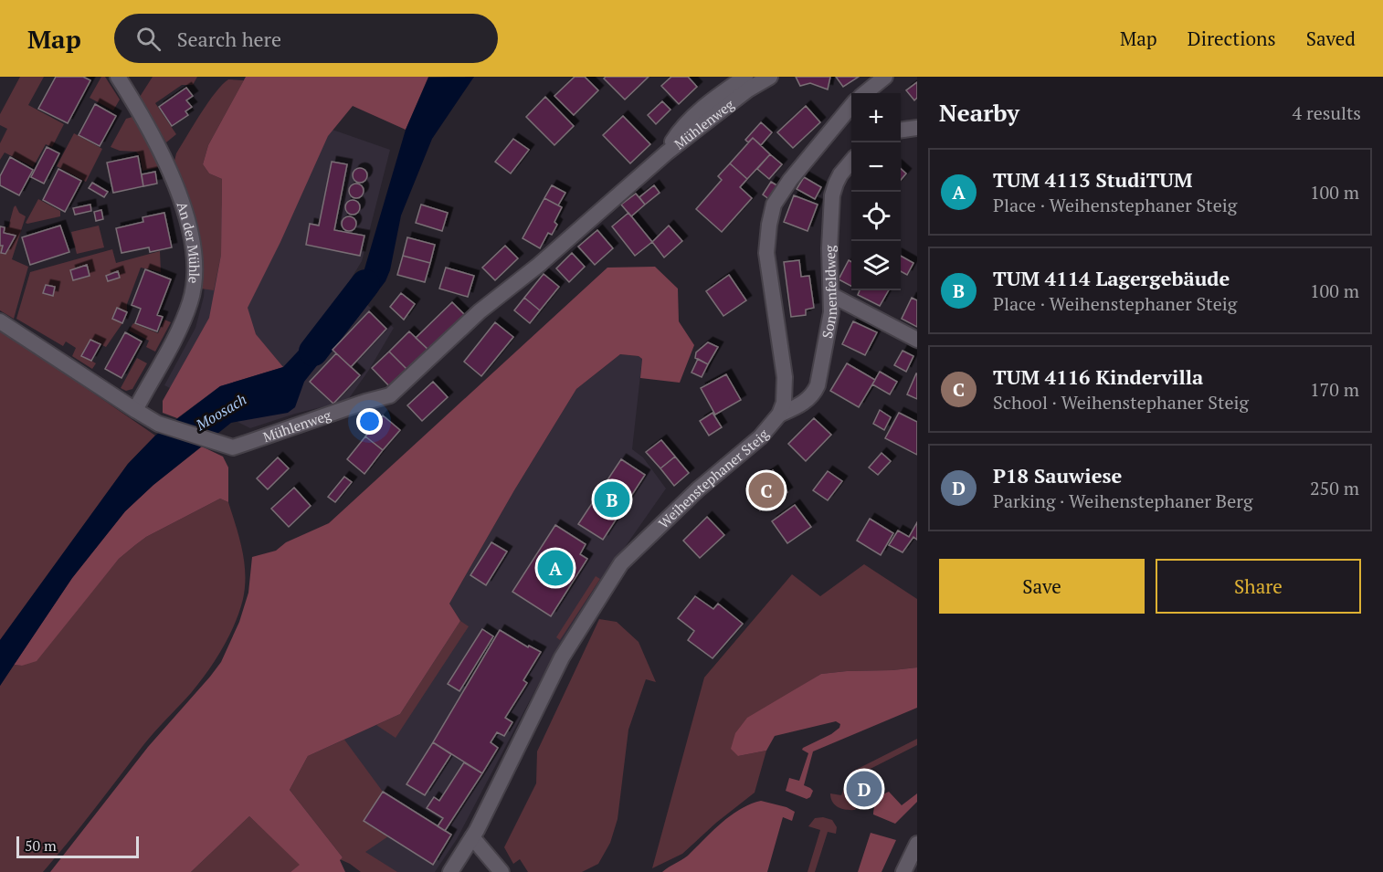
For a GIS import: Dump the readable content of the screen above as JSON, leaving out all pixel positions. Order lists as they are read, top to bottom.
{
  "streets": {
    "street": [
      "Mühlenweg",
      "An der Mühle",
      "Sonnenfeldweg",
      "Weihenstephaner Steig"
    ]
  },
  "crossings": [
    ["Mühlenweg", "An der Mühle"],
    ["Sonnenfeldweg", "Weihenstephaner Steig"]
  ],
  "water": ["Moosach"],
  "scale_bar": "50 m",
  "page": {
    "header": "Map",
    "search": "Search here",
    "nav": ["Map", "Directions", "Saved"],
    "heading": ["Nearby", "4 results"],
    "map_buttons": ["+", "−"],
    "list": [
      {
        "mark": "A",
        "name": "TUM 4113 StudiTUM",
        "note": "Place · Weihenstephaner Steig",
        "value": "100 m"
      },
      {
        "mark": "B",
        "name": "TUM 4114 Lagergebäude",
        "note": "Place · Weihenstephaner Steig",
        "value": "100 m"
      },
      {
        "mark": "C",
        "name": "TUM 4116 Kindervilla",
        "note": "School · Weihenstephaner Steig",
        "value": "170 m"
      },
      {
        "mark": "D",
        "name": "P18 Sauwiese",
        "note": "Parking · Weihenstephaner Berg",
        "value": "250 m"
      }
    ],
    "pins": [
      "C",
      "B",
      "A",
      "D"
    ],
    "buttons": ["Save", "Share"],
    "scale": "50 m"
  }
}
